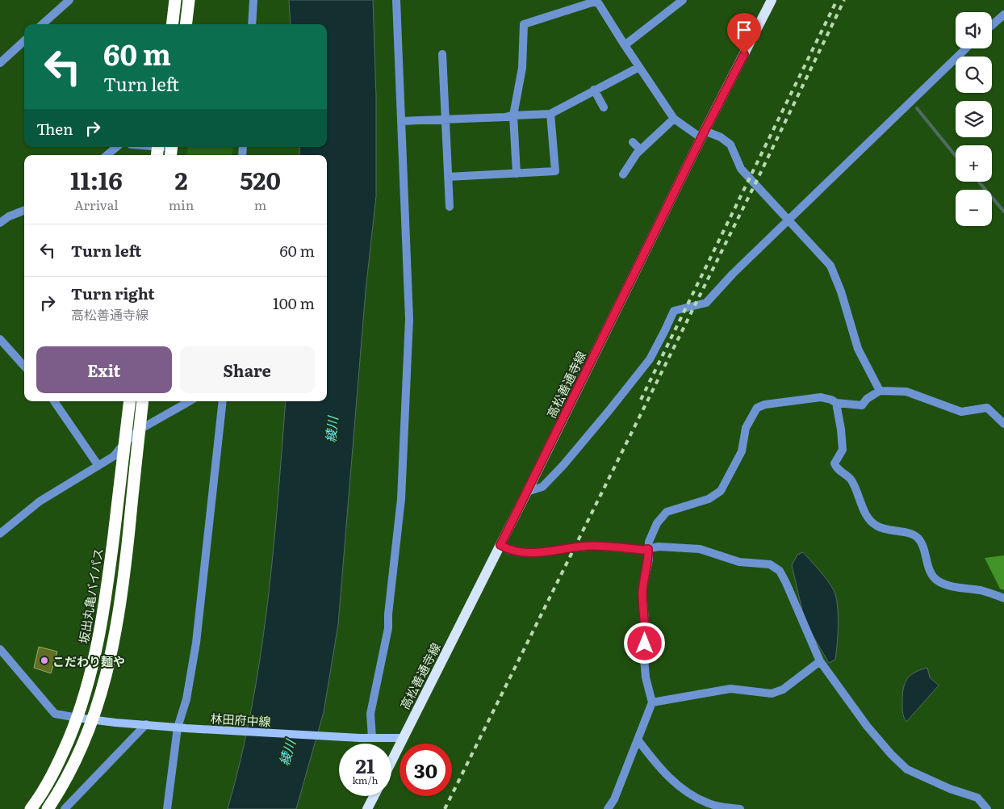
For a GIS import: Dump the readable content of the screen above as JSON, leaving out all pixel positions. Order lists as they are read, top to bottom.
{
  "streets": {
    "highway": ["坂出丸亀バイパス"],
    "main road": ["高松善通寺線", "林田府中線"]
  },
  "crossings": [
    ["高松善通寺線", "林田府中線"],
    ["坂出丸亀バイパス", "林田府中線"]
  ],
  "water": ["綾川"],
  "places": ["こだわり麺や"],
  "page": {
    "map_buttons": ["+", "−"],
    "turn": ["60 m", "Turn left"],
    "then": "Then",
    "eta": [
      "11:16",
      "Arrival",
      "2",
      "min",
      "520",
      "m"
    ],
    "list": [
      {
        "name": "Turn left",
        "value": "60 m"
      },
      {
        "name": "Turn right",
        "note": "高松善通寺線",
        "value": "100 m"
      }
    ],
    "buttons": ["Exit", "Share"],
    "speed": "21 km/h",
    "limit": "30"
  }
}
